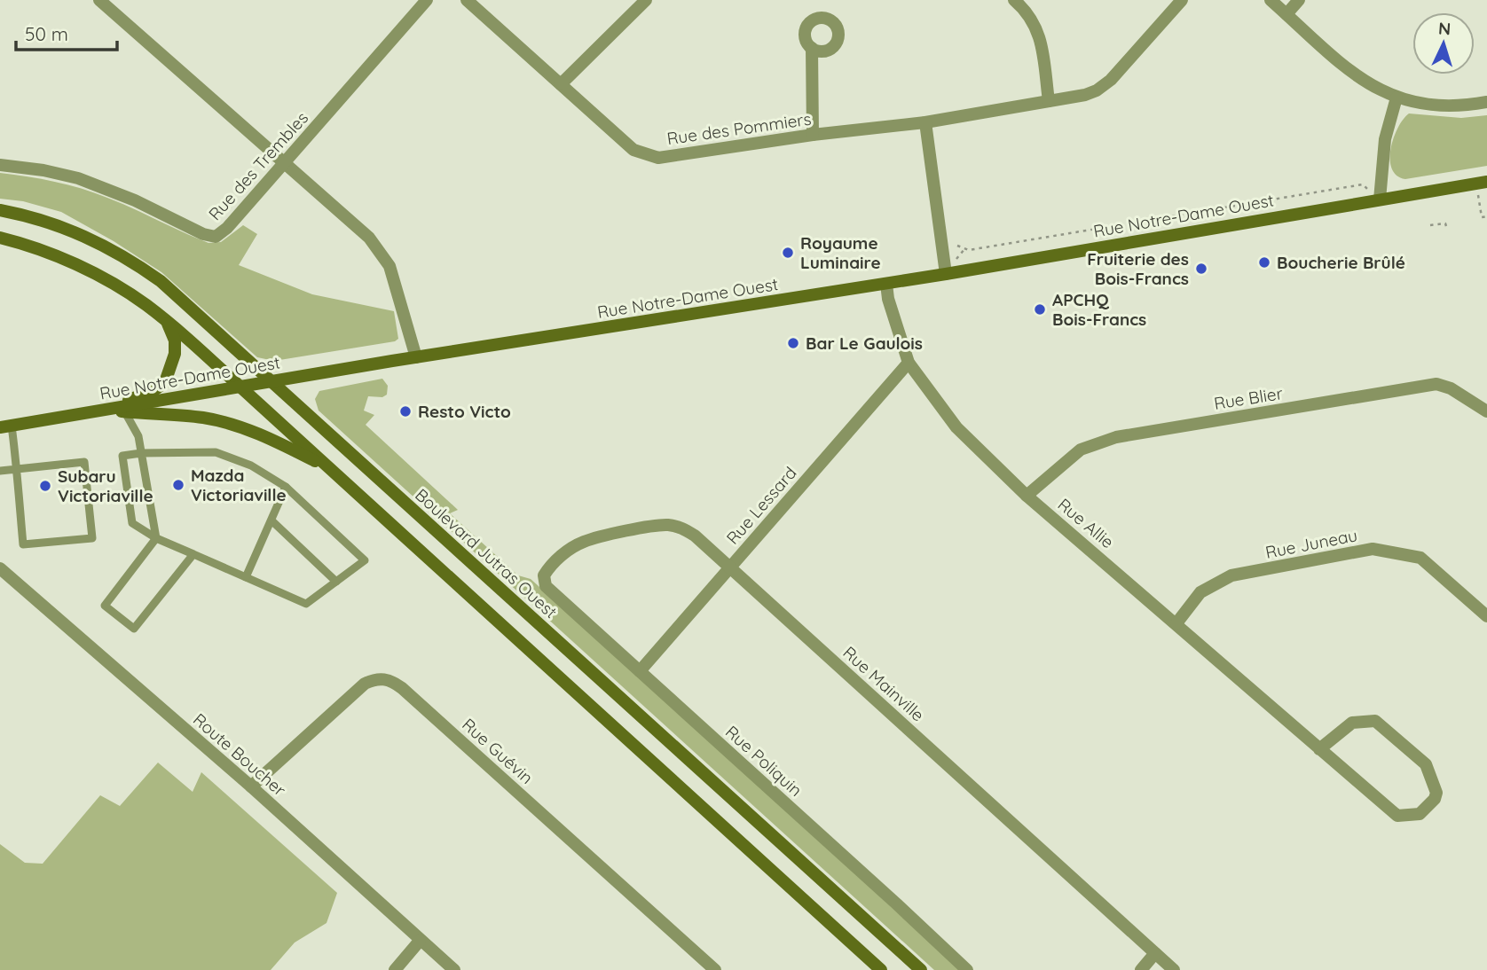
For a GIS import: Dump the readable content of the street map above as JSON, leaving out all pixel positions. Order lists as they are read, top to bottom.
{
  "streets": {
    "main road": ["Rue Notre-Dame Ouest", "Boulevard Jutras Ouest"],
    "street": [
      "Rue des Pommiers",
      "Rue des Trembles",
      "Rue Blier",
      "Rue Lessard",
      "Rue Allie",
      "Rue Juneau",
      "Rue Mainville",
      "Rue Guévin",
      "Route Boucher",
      "Rue Poliquin"
    ]
  },
  "crossings": [
    ["Rue Notre-Dame Ouest", "Rue Allie"],
    ["Rue Notre-Dame Ouest", "Boulevard Jutras Ouest"],
    ["Rue Blier", "Rue Allie"],
    ["Rue Lessard", "Rue Allie"],
    ["Rue Lessard", "Rue Mainville"],
    ["Rue Lessard", "Rue Poliquin"],
    ["Rue Allie", "Rue Juneau"],
    ["Rue Mainville", "Rue Poliquin"],
    ["Rue Guévin", "Route Boucher"]
  ],
  "places": [
    "Royaume Luminaire",
    "Boucherie Brûlé",
    "Fruiterie des Bois-Francs",
    "APCHQ Bois-Francs",
    "Bar Le Gaulois",
    "Resto Victo",
    "Mazda Victoriaville",
    "Subaru Victoriaville"
  ],
  "scale_bar": "50 m",
  "north": "top"
}
